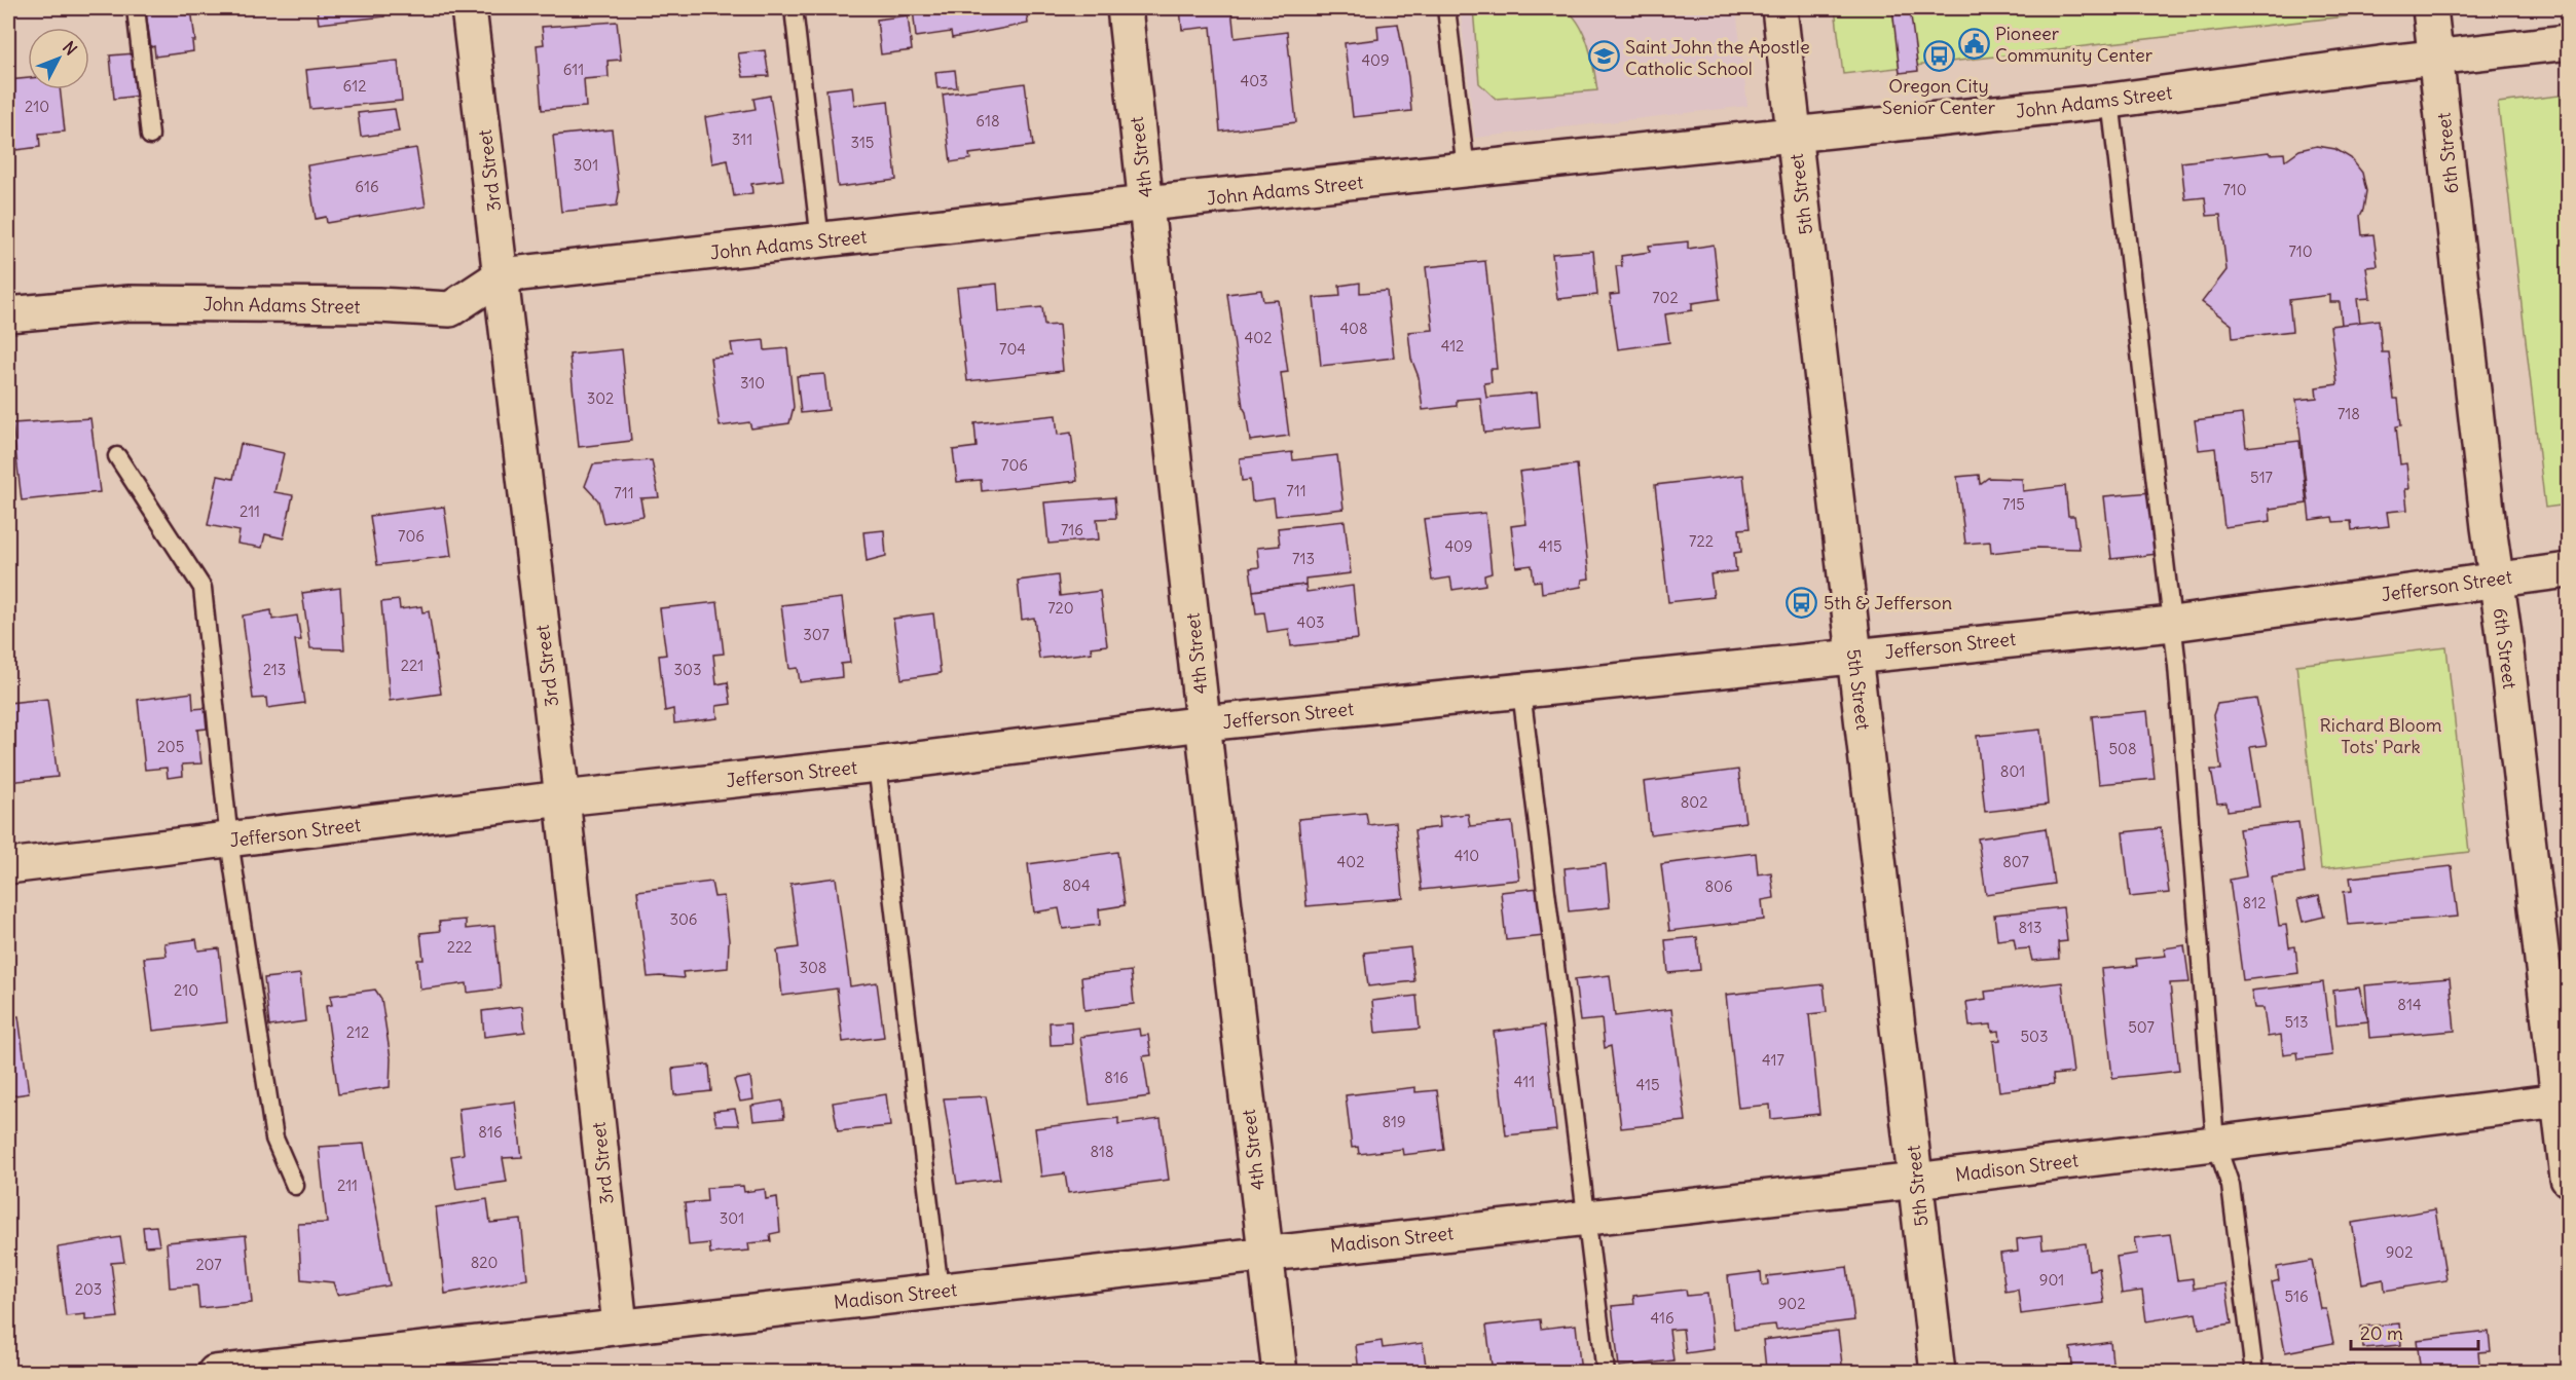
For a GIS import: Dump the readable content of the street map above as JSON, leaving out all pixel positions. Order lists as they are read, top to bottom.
{
  "streets": {
    "street": [
      "John Adams Street",
      "6th Street",
      "4th Street",
      "3rd Street",
      "5th Street",
      "Jefferson Street",
      "Madison Street"
    ]
  },
  "crossings": [
    ["John Adams Street", "6th Street"],
    ["John Adams Street", "4th Street"],
    ["John Adams Street", "3rd Street"],
    ["John Adams Street", "5th Street"],
    ["6th Street", "Jefferson Street"],
    ["6th Street", "Madison Street"],
    ["4th Street", "Jefferson Street"],
    ["4th Street", "Madison Street"],
    ["3rd Street", "Jefferson Street"],
    ["3rd Street", "Madison Street"],
    ["5th Street", "Jefferson Street"],
    ["5th Street", "Madison Street"]
  ],
  "parks": ["Richard Bloom Tots' Park"],
  "places": {
    "public building": ["Pioneer Community Center"],
    "bus stop": ["Oregon City Senior Center", "5th & Jefferson"],
    "school or university": ["Saint John the Apostle Catholic School"]
  },
  "house_numbers": [
    "409",
    "611",
    "403",
    "612",
    "210",
    "618",
    "311",
    "315",
    "301",
    "616",
    "710",
    "710",
    "702",
    "408",
    "402",
    "412",
    "704",
    "310",
    "302",
    "718",
    "706",
    "517",
    "711",
    "711",
    "715",
    "211",
    "716",
    "706",
    "722",
    "409",
    "415",
    "713",
    "720",
    "403",
    "307",
    "221",
    "213",
    "303",
    "205",
    "508",
    "801",
    "802",
    "410",
    "402",
    "807",
    "804",
    "806",
    "812",
    "306",
    "813",
    "222",
    "308",
    "210",
    "814",
    "513",
    "507",
    "212",
    "503",
    "417",
    "816",
    "411",
    "415",
    "819",
    "816",
    "818",
    "211",
    "301",
    "902",
    "820",
    "207",
    "901",
    "203",
    "516",
    "902",
    "416"
  ],
  "scale_bar": "20 m",
  "north": "top right"
}
